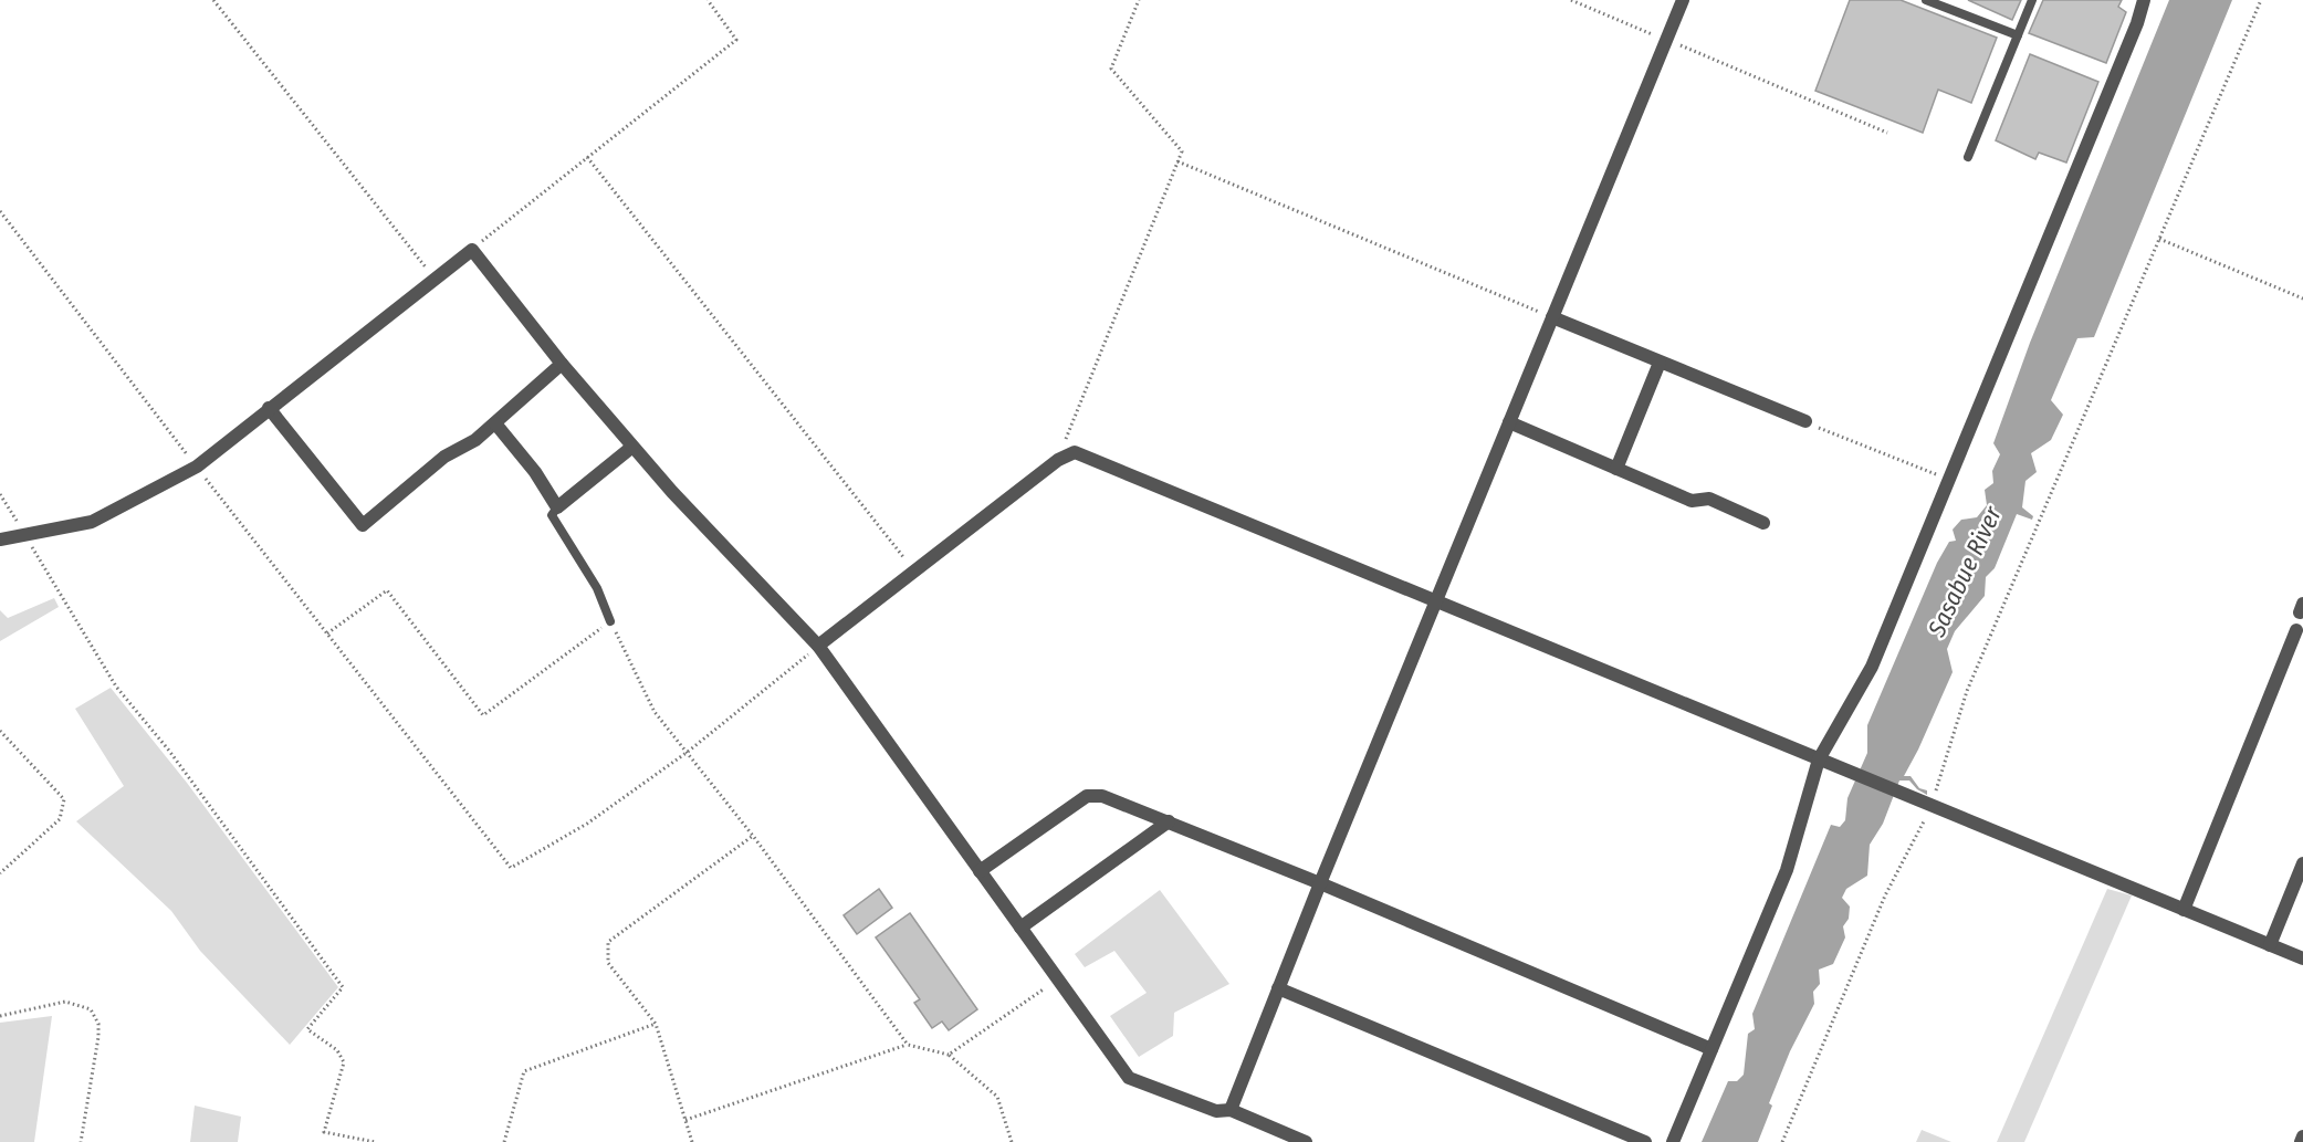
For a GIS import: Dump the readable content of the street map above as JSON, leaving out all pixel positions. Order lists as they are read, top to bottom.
{
  "water": ["Sasabue River"]
}
